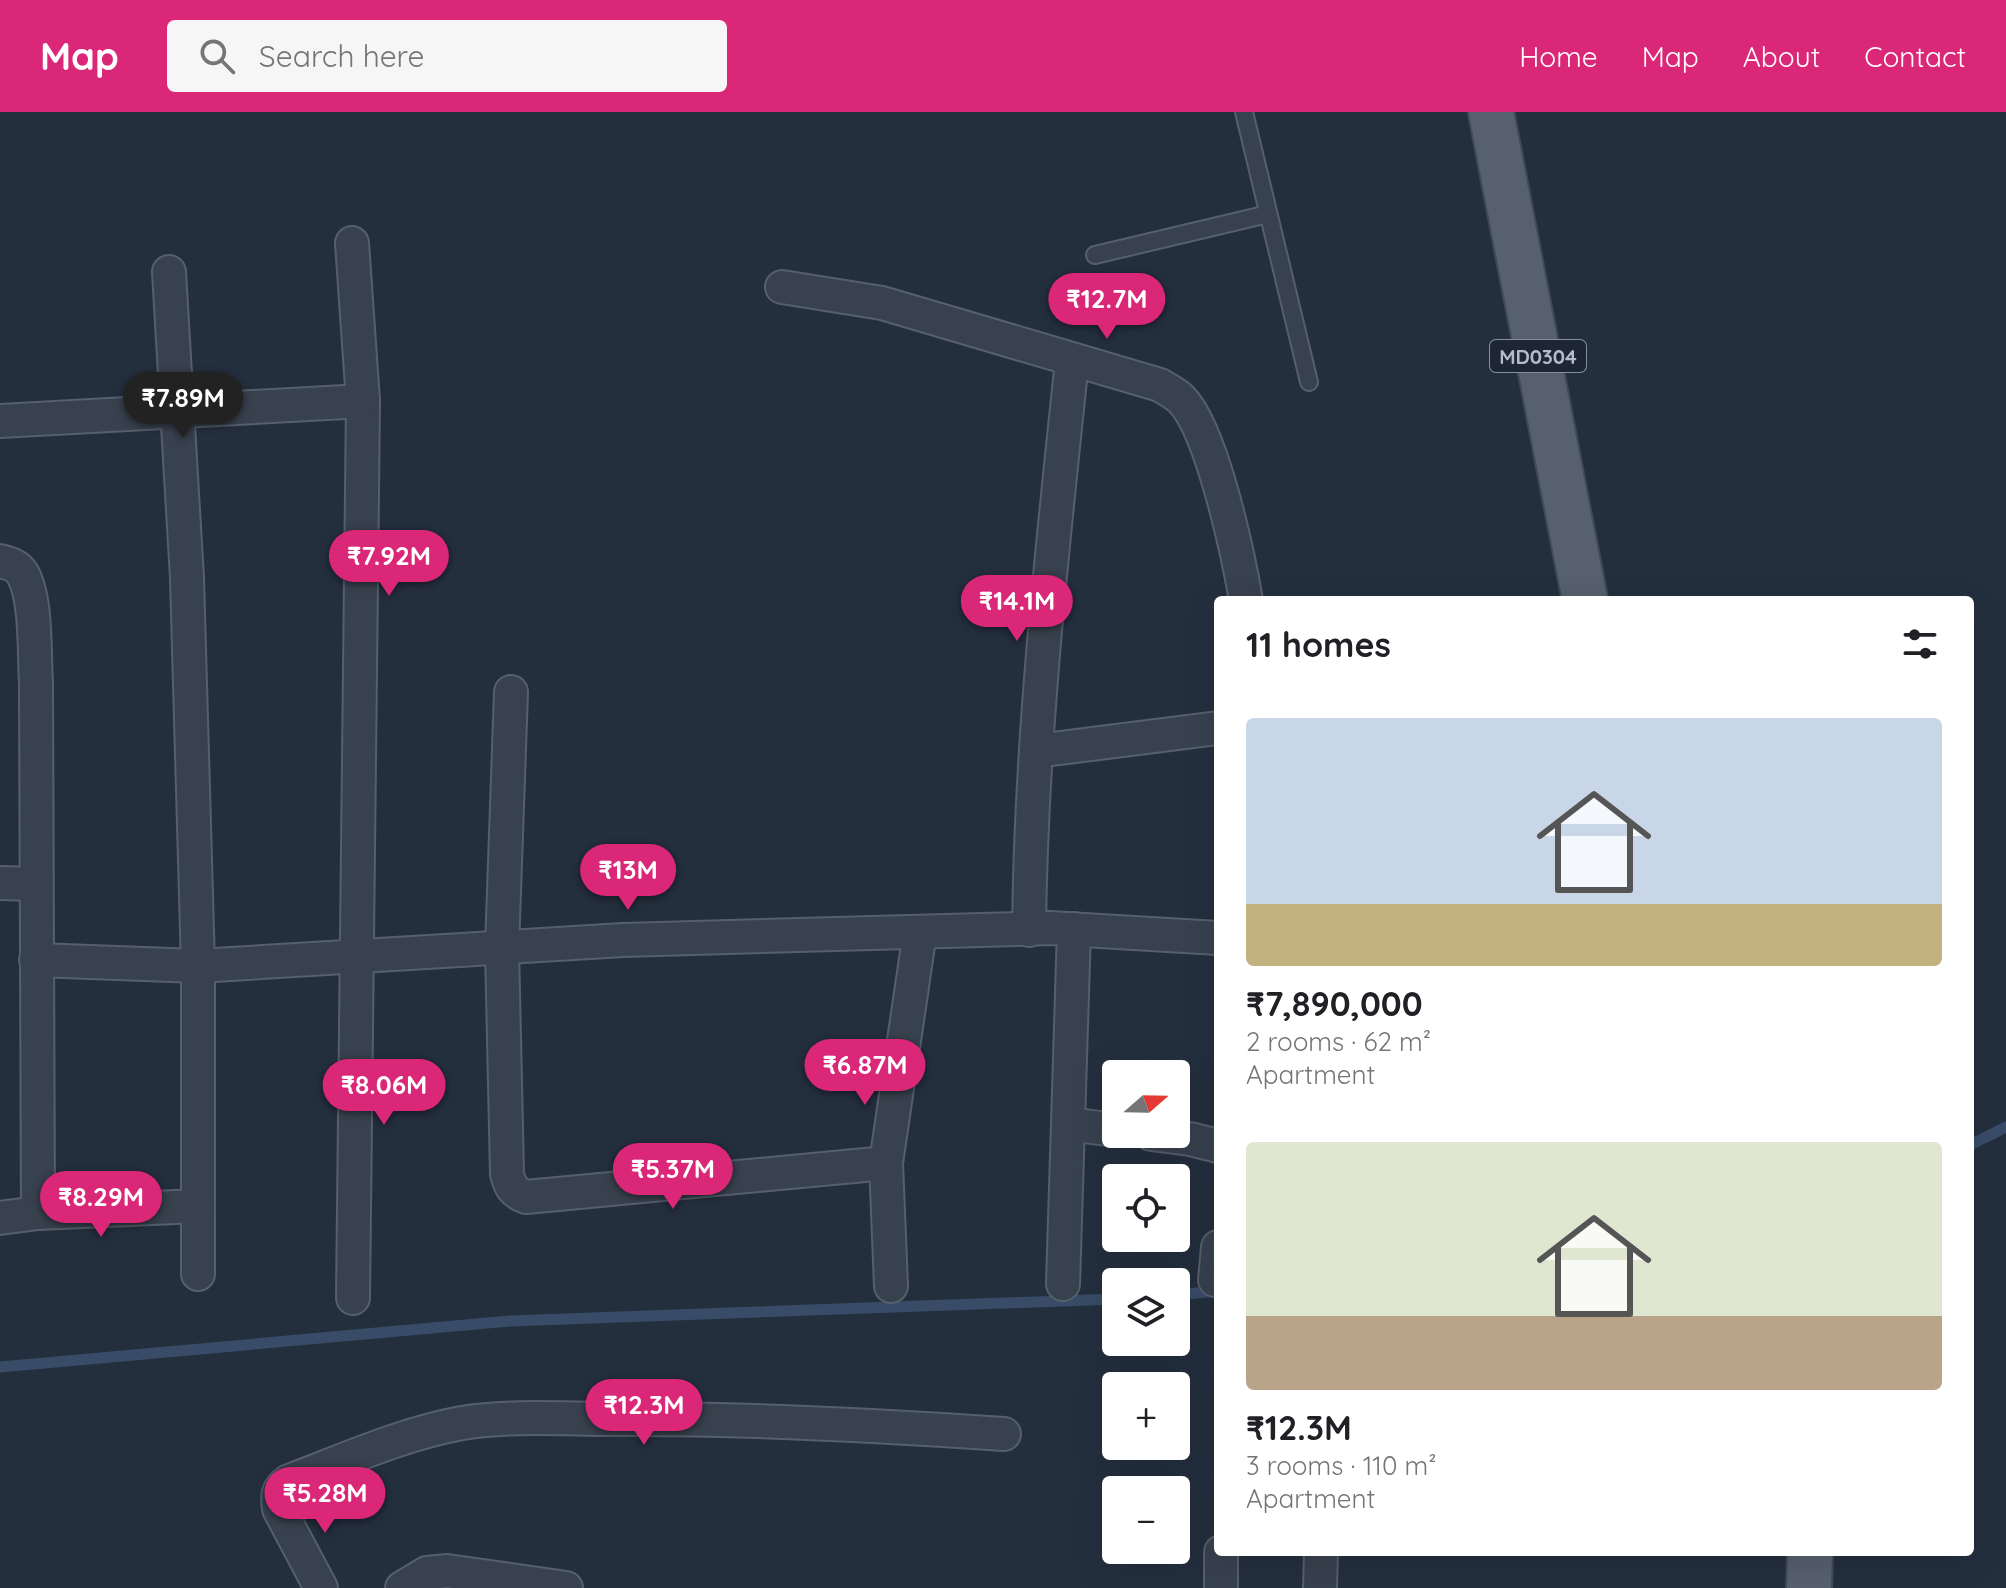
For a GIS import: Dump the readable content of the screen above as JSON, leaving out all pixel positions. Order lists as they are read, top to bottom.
{
  "streets": {
    "main road": ["MD0304"]
  },
  "north": "right",
  "page": {
    "header": "Map",
    "search": "Search here",
    "nav": [
      "Home",
      "Map",
      "About",
      "Contact"
    ],
    "price": [
      "₹12.7M",
      "₹7.89M",
      "₹7.92M",
      "₹14.1M",
      "₹13M",
      "₹6.87M",
      "₹8.06M",
      "₹5.37M",
      "₹8.29M",
      "₹12.3M",
      "₹5.28M"
    ],
    "heading": "11 homes",
    "list": [
      {
        "name": "₹7,890,000",
        "note": "2 rooms · 62 m² · Apartment"
      },
      {
        "name": "₹12.3M",
        "note": "3 rooms · 110 m² · Apartment"
      }
    ],
    "map_buttons": ["+", "−"]
  }
}
